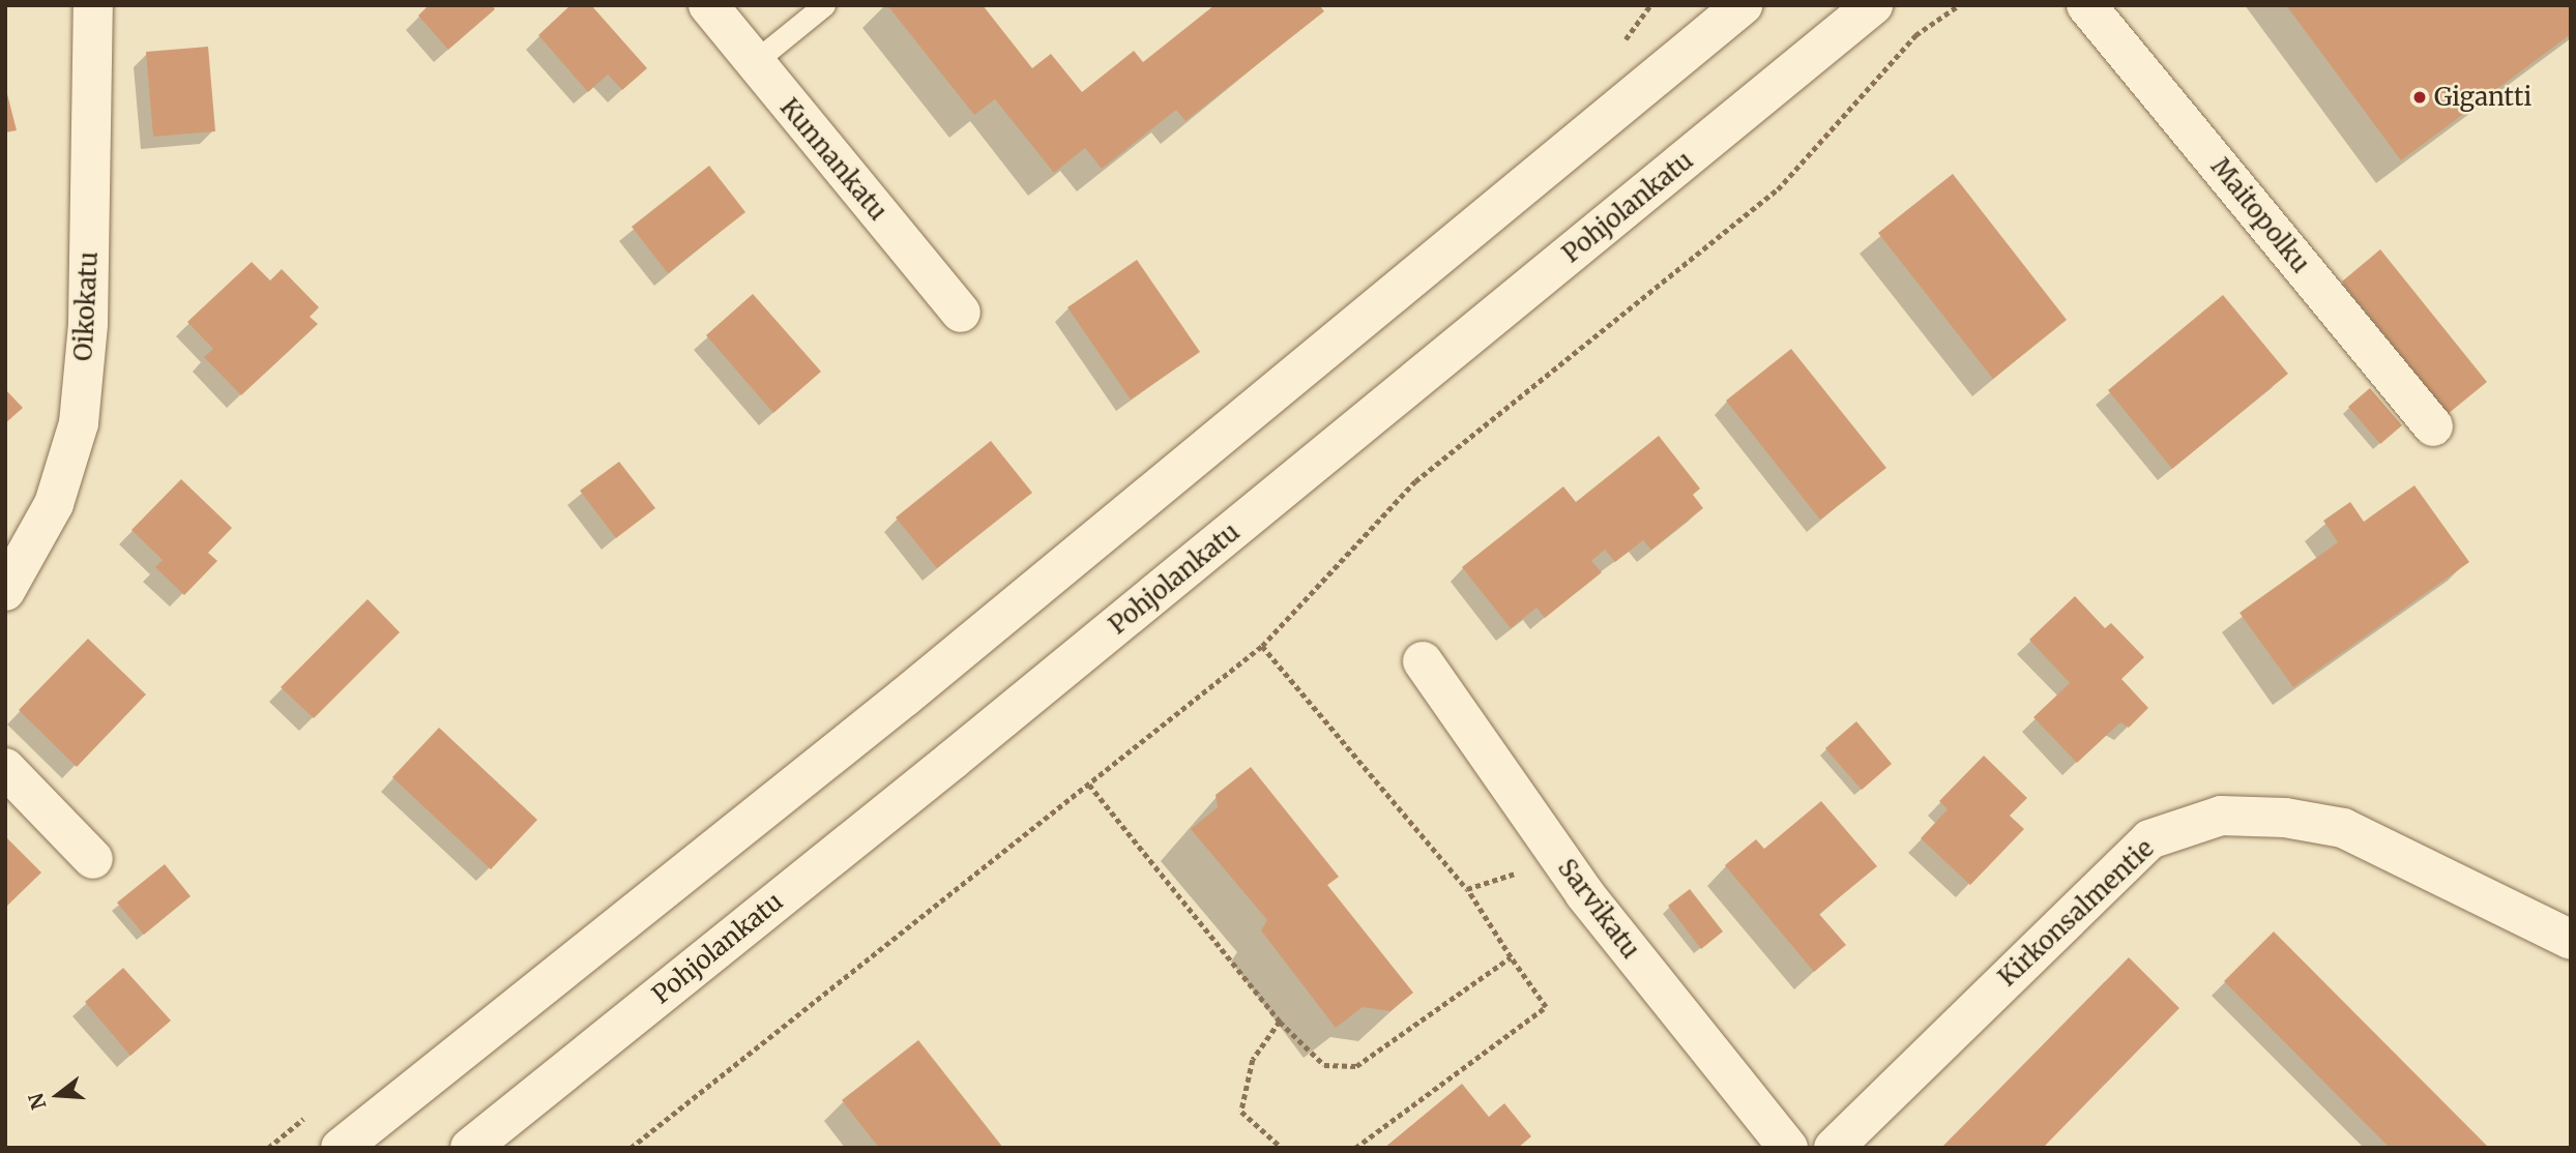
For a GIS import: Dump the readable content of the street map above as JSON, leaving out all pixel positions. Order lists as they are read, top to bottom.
{
  "streets": {
    "main road": [
      "Kunnankatu",
      "Pohjolankatu",
      "Maitopolku",
      "Oikokatu",
      "Sarvikatu",
      "Kirkonsalmentie"
    ]
  },
  "places": ["Gigantti"],
  "north": "left"
}
